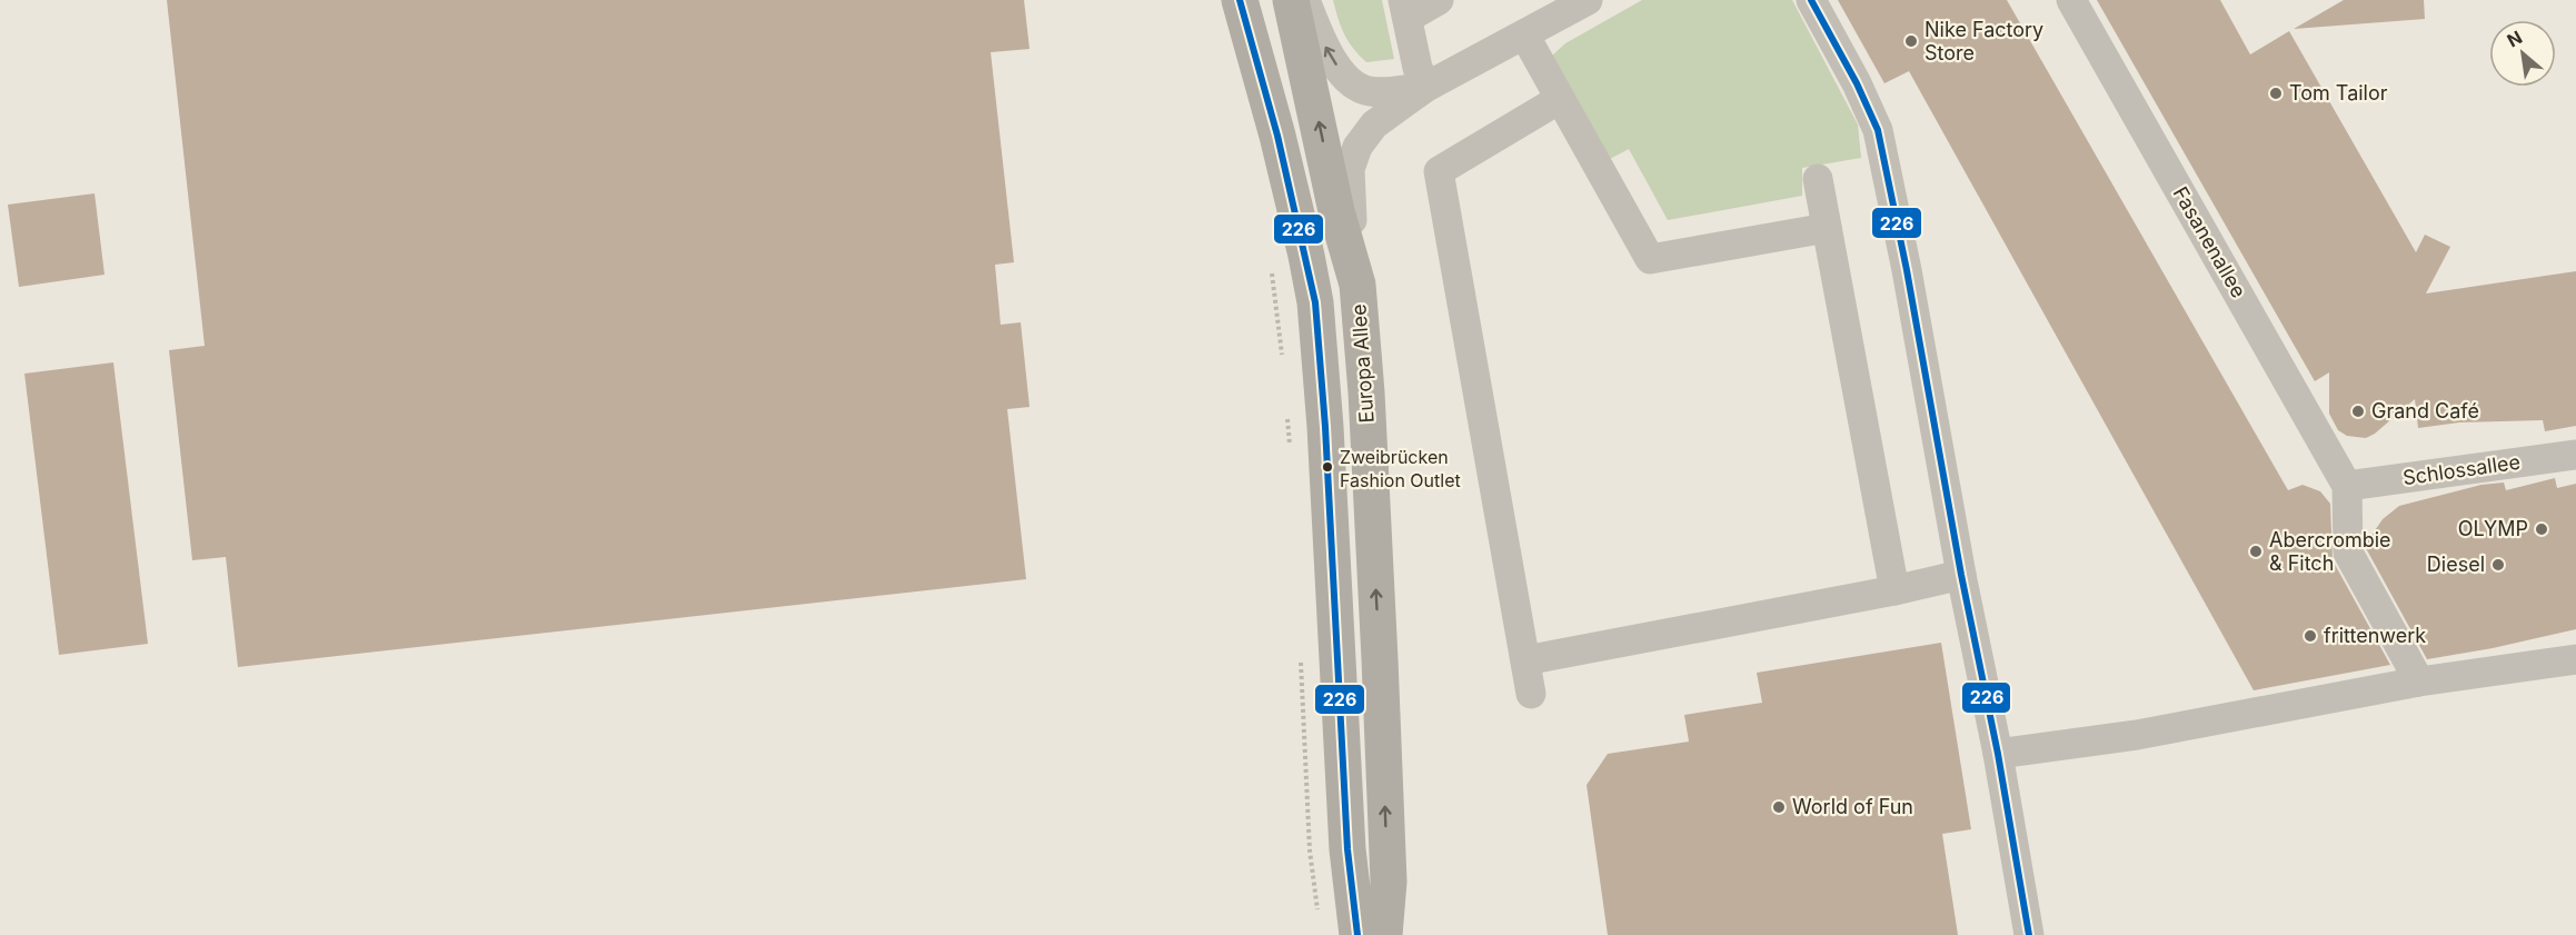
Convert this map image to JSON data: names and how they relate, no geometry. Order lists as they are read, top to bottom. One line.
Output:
{"streets":{"main road":["Europa Allee"],"street":["Fasanenallee","Schlossallee"]},"crossings":[["Fasanenallee","Schlossallee"]],"places":["Nike Factory Store","Tom Tailor","Grand Café","Zweibrücken Fashion Outlet","OLYMP","Abercrombie & Fitch","Diesel","frittenwerk","World of Fun"],"lines":["transit line 226"],"north":"top left"}
